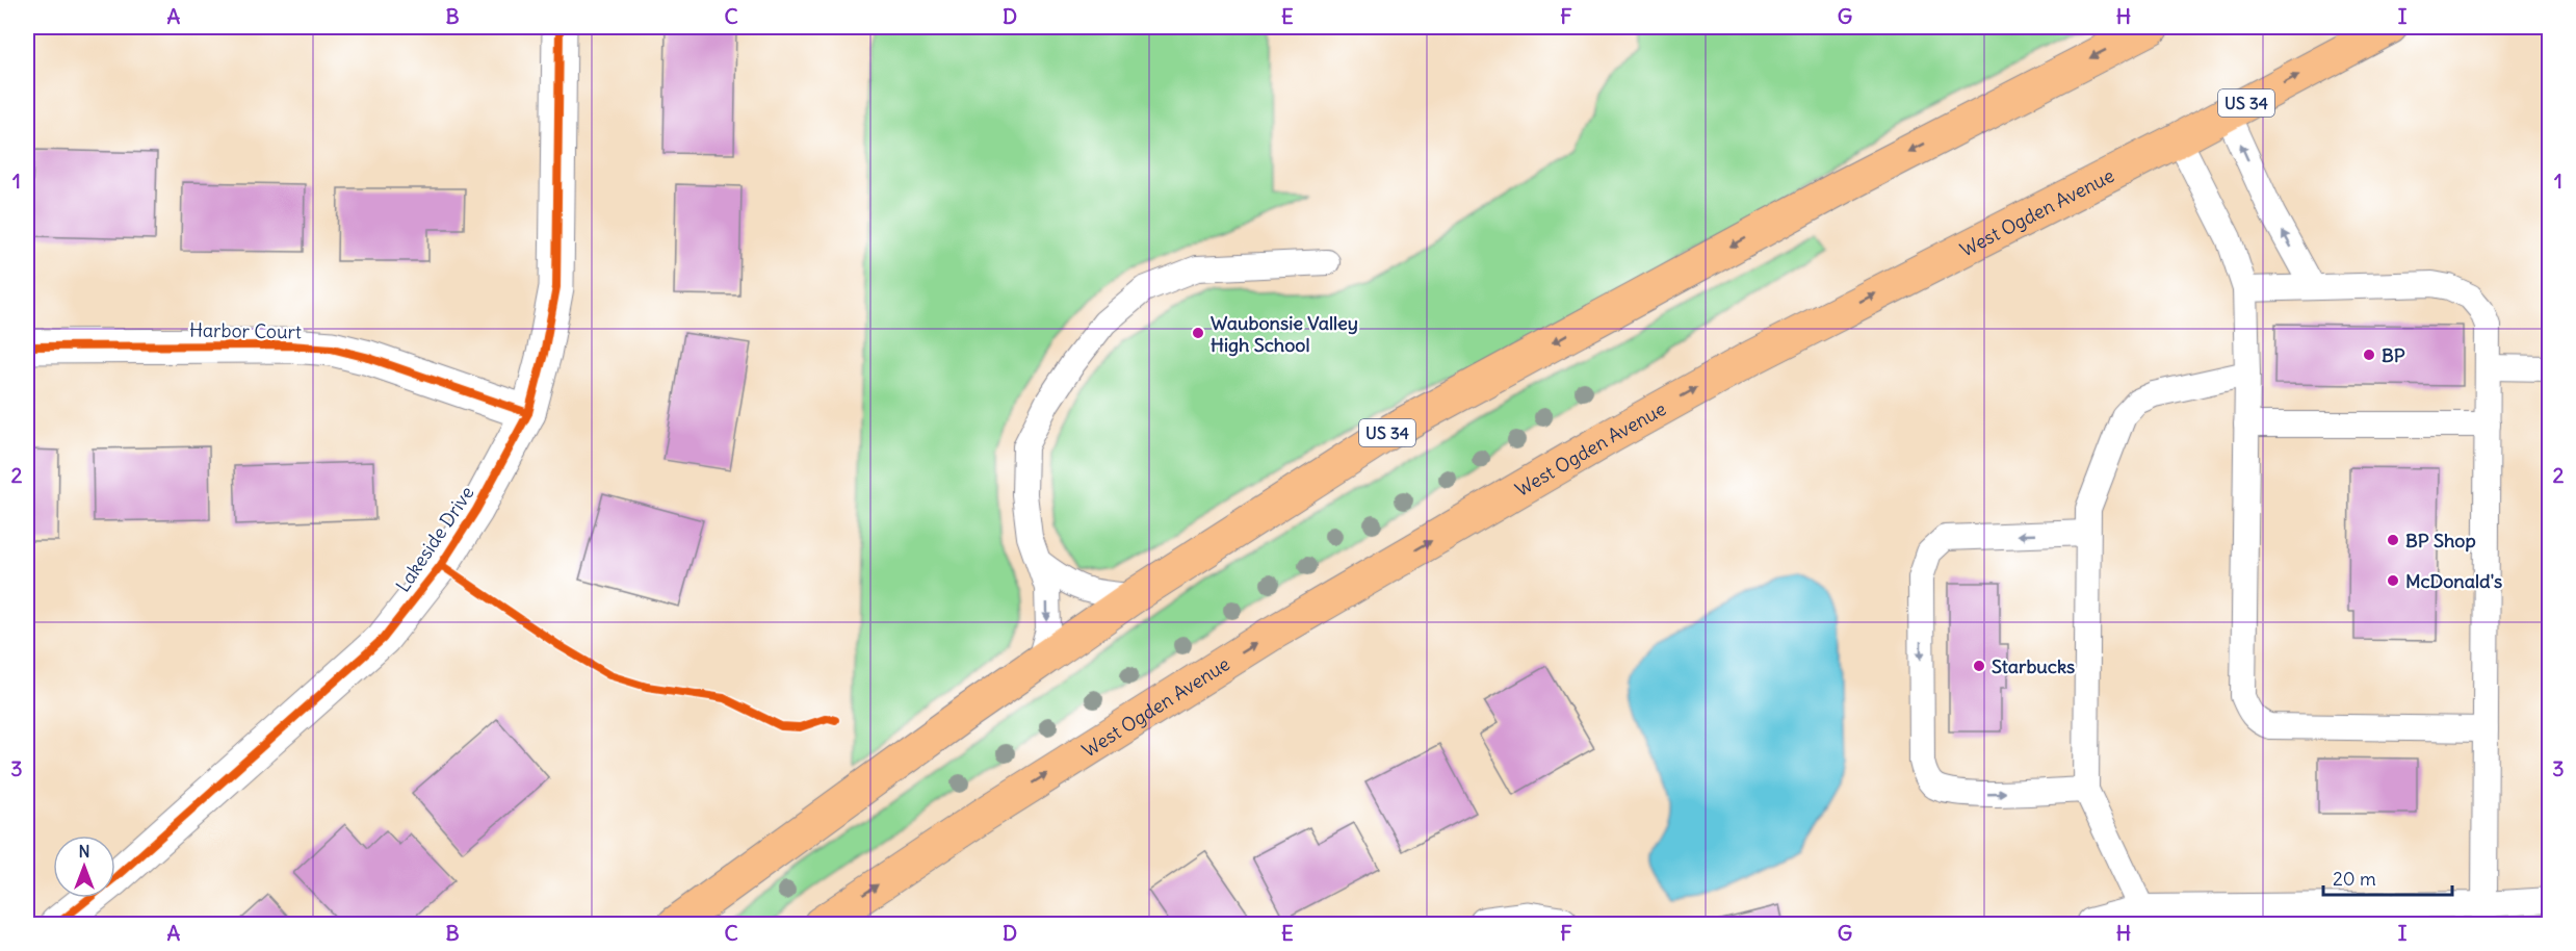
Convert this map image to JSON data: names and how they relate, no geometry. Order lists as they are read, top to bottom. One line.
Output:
{"streets":{"main road":["US 34","West Ogden Avenue"],"street":["Harbor Court","Lakeside Drive"]},"crossings":[["Harbor Court","Lakeside Drive"]],"places":["Waubonsie Valley High School","BP","BP Shop","McDonald's","Starbucks"],"scale_bar":"20 m","north":"top","grid":{"columns":["A","B","C","D","E","F","G","H","I"],"rows":["1","2","3"]}}
